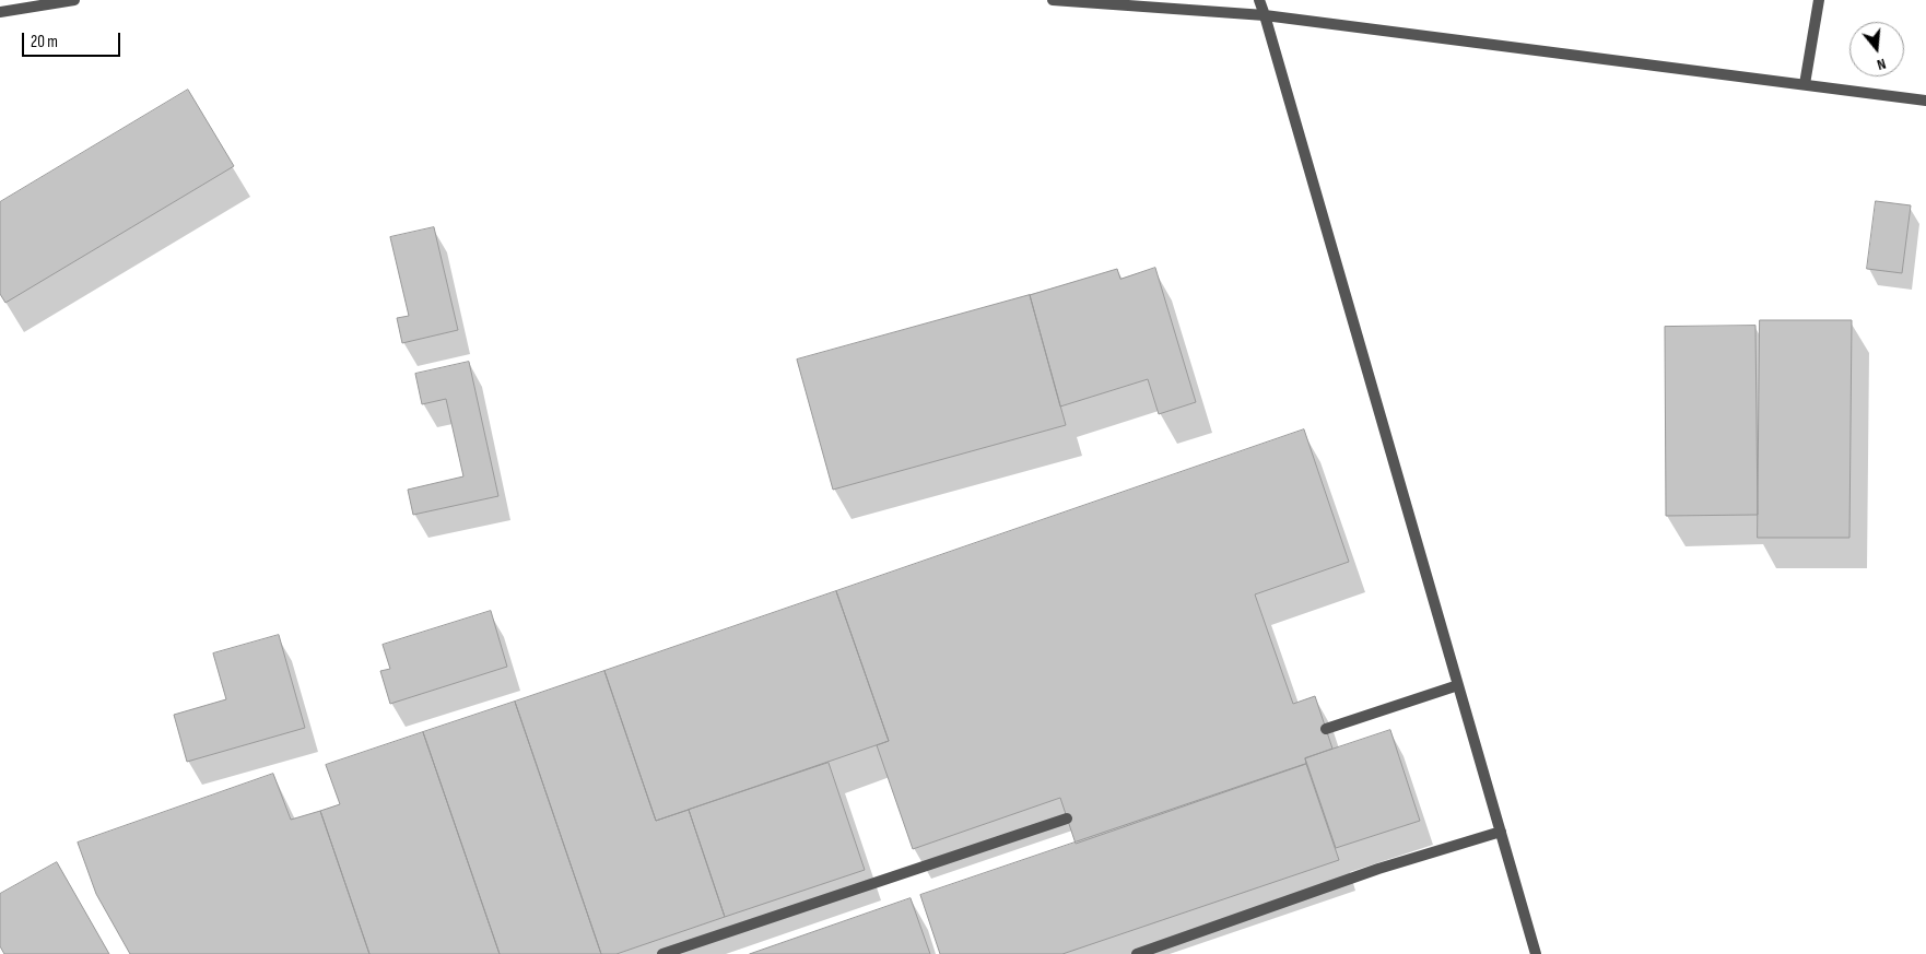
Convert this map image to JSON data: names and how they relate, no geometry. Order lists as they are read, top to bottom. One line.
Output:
{"scale_bar":"20 m","north":"bottom"}
